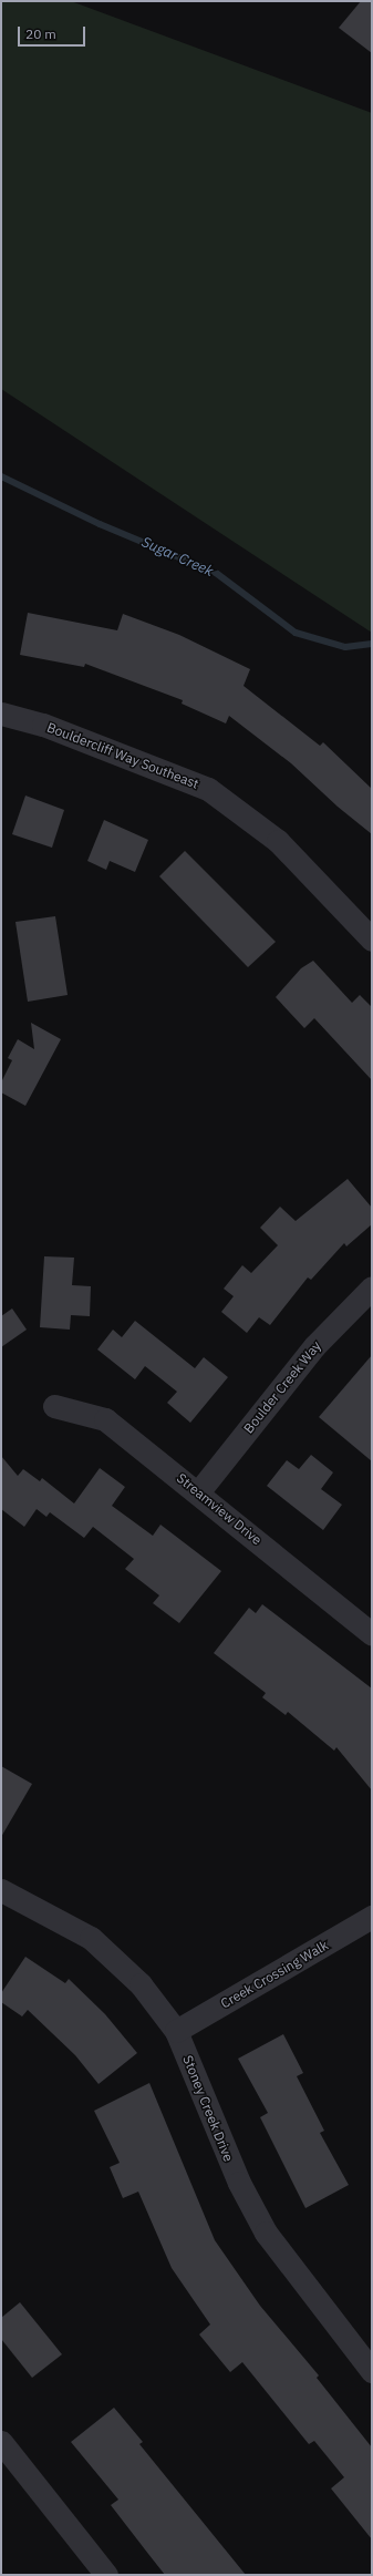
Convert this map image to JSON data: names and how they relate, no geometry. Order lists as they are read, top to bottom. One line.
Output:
{"streets":{"street":["Bouldercliff Way Southeast","Boulder Creek Way","Streamview Drive","Creek Crossing Walk","Stoney Creek Drive"]},"crossings":[["Boulder Creek Way","Streamview Drive"],["Creek Crossing Walk","Stoney Creek Drive"]],"water":["Sugar Creek"],"scale_bar":"20 m"}
